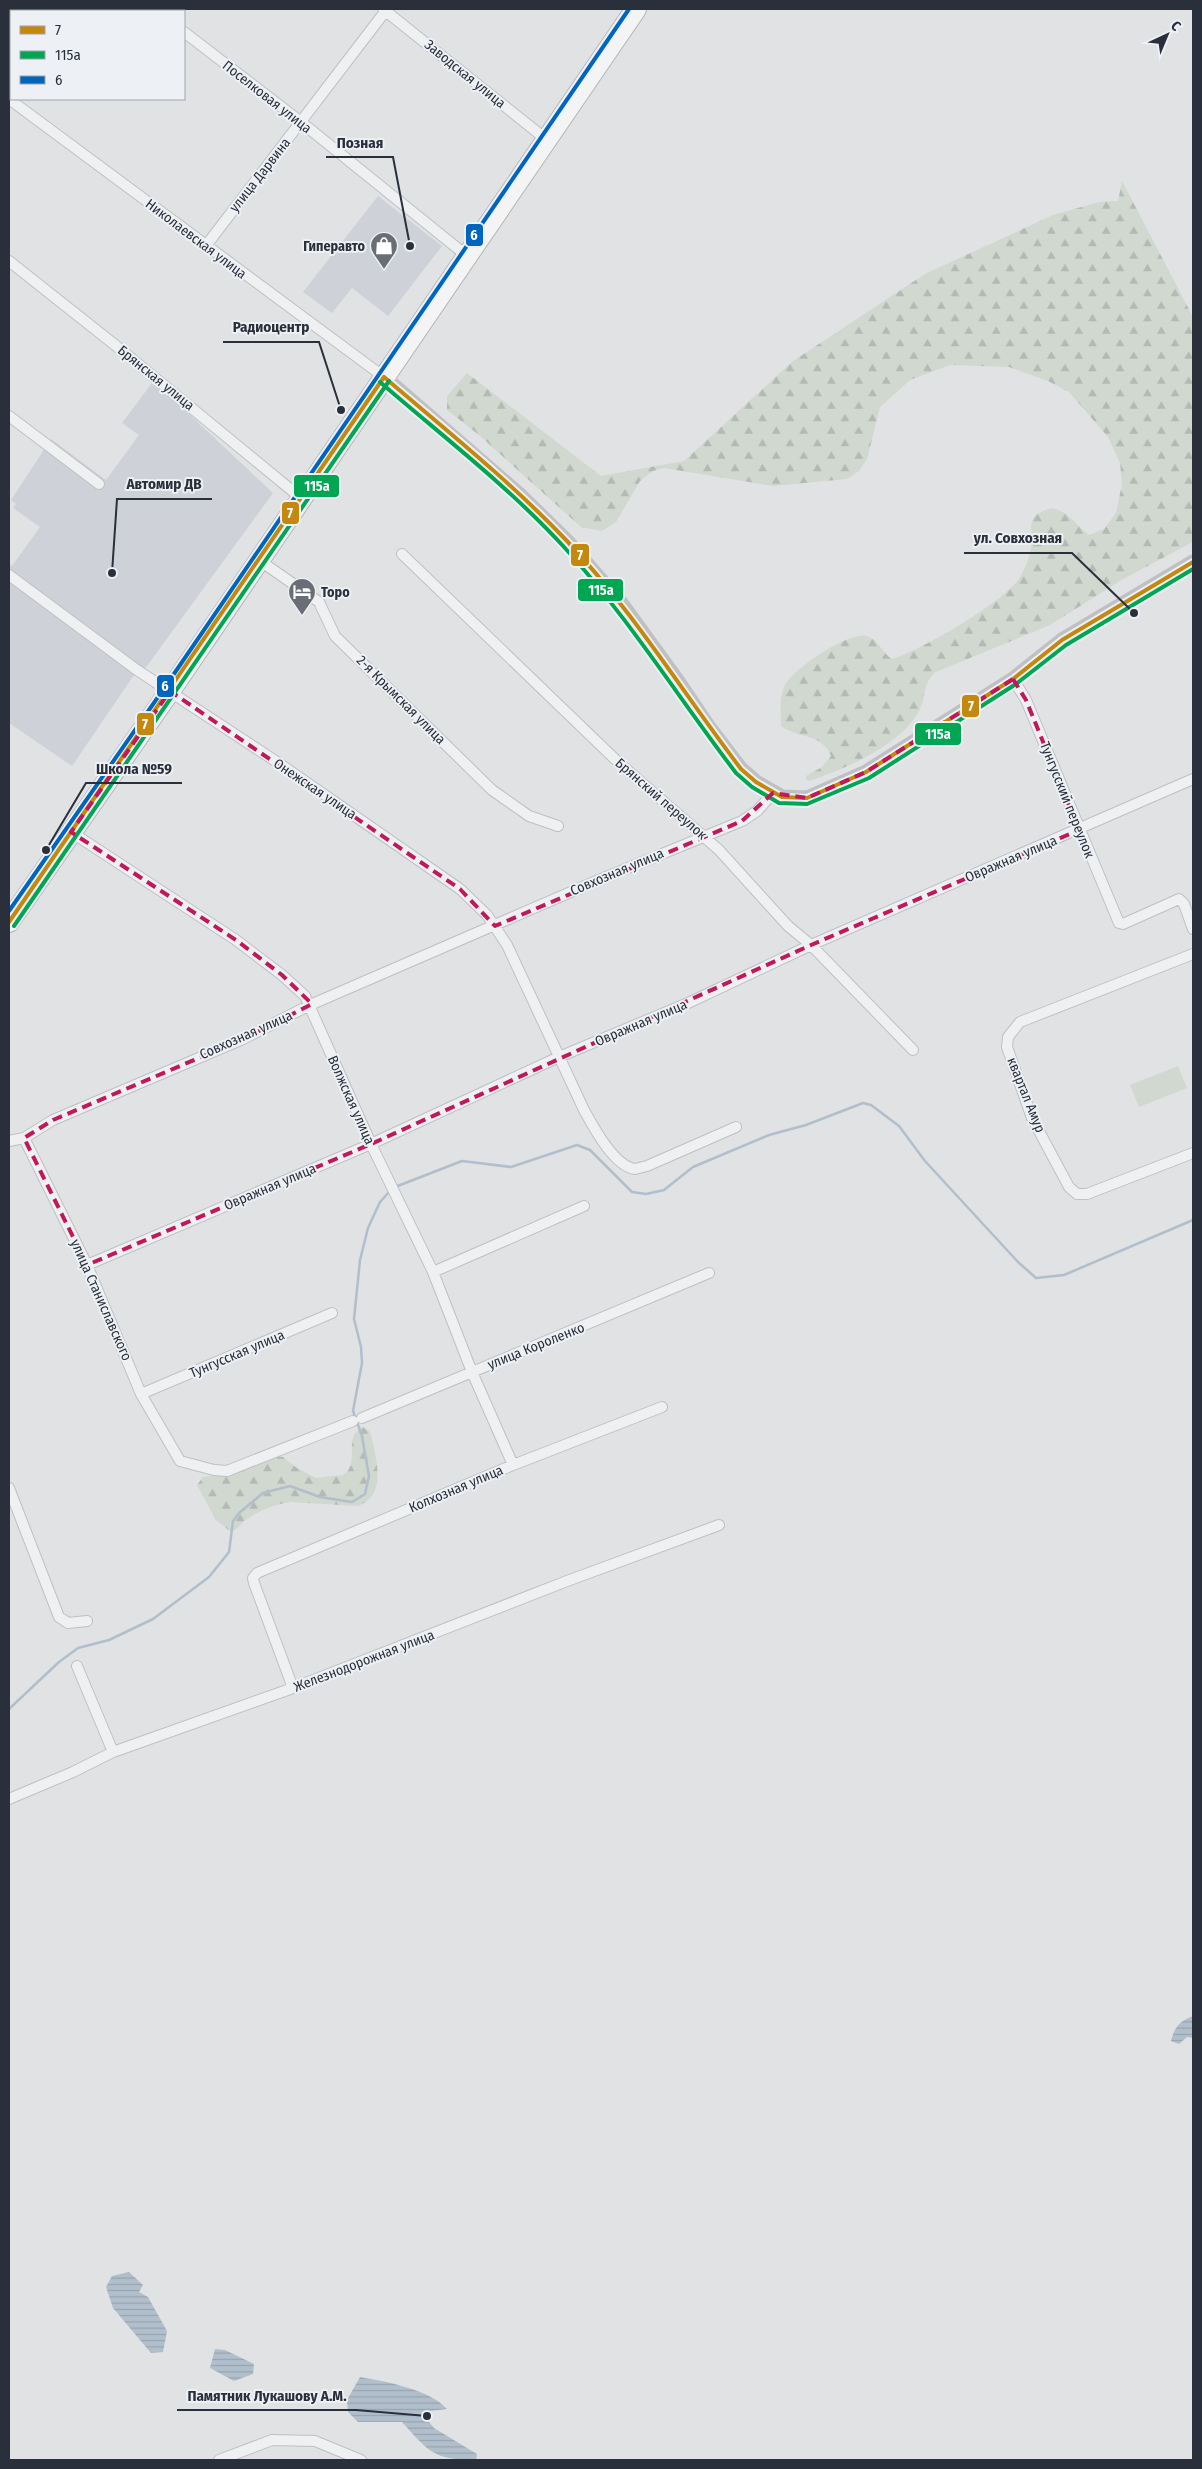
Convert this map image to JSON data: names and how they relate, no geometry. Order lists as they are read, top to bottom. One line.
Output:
{"streets":{"street":["Заводская улица","Поселковая улица","улица Дарвина","Николаевская улица","Брянская улица","2-я Крымская улица","Онежская улица","Брянский переулок","Тунгусский переулок","Овражная улица","Совхозная улица","квартал Амур","Волжская улица","улица Станиславского","улица Короленко","Тунгусская улица","Колхозная улица","Железнодорожная улица"]},"crossings":[["Заводская улица","улица Дарвина"],["Поселковая улица","улица Дарвина"],["улица Дарвина","Николаевская улица"],["Онежская улица","Овражная улица"],["Онежская улица","Совхозная улица"],["Брянский переулок","Овражная улица"],["Брянский переулок","Совхозная улица"],["Тунгусский переулок","Овражная улица"],["Овражная улица","Волжская улица"],["Овражная улица","улица Станиславского"],["Совхозная улица","Волжская улица"],["Совхозная улица","улица Станиславского"],["Волжская улица","улица Короленко"],["Волжская улица","Колхозная улица"],["улица Станиславского","улица Короленко"],["улица Станиславского","Тунгусская улица"],["Колхозная улица","Железнодорожная улица"]],"places":{"other":["Позная","Радиоцентр","Автомир ДВ","ул. Совхозная","Школа №59","Памятник Лукашову А.М."],"shop":["Гиперавто"],"hotel":["Торо"]},"lines":["transit line 6","transit line 7","transit line 115а"],"legend":["7","115а","6"],"north":"top right"}
